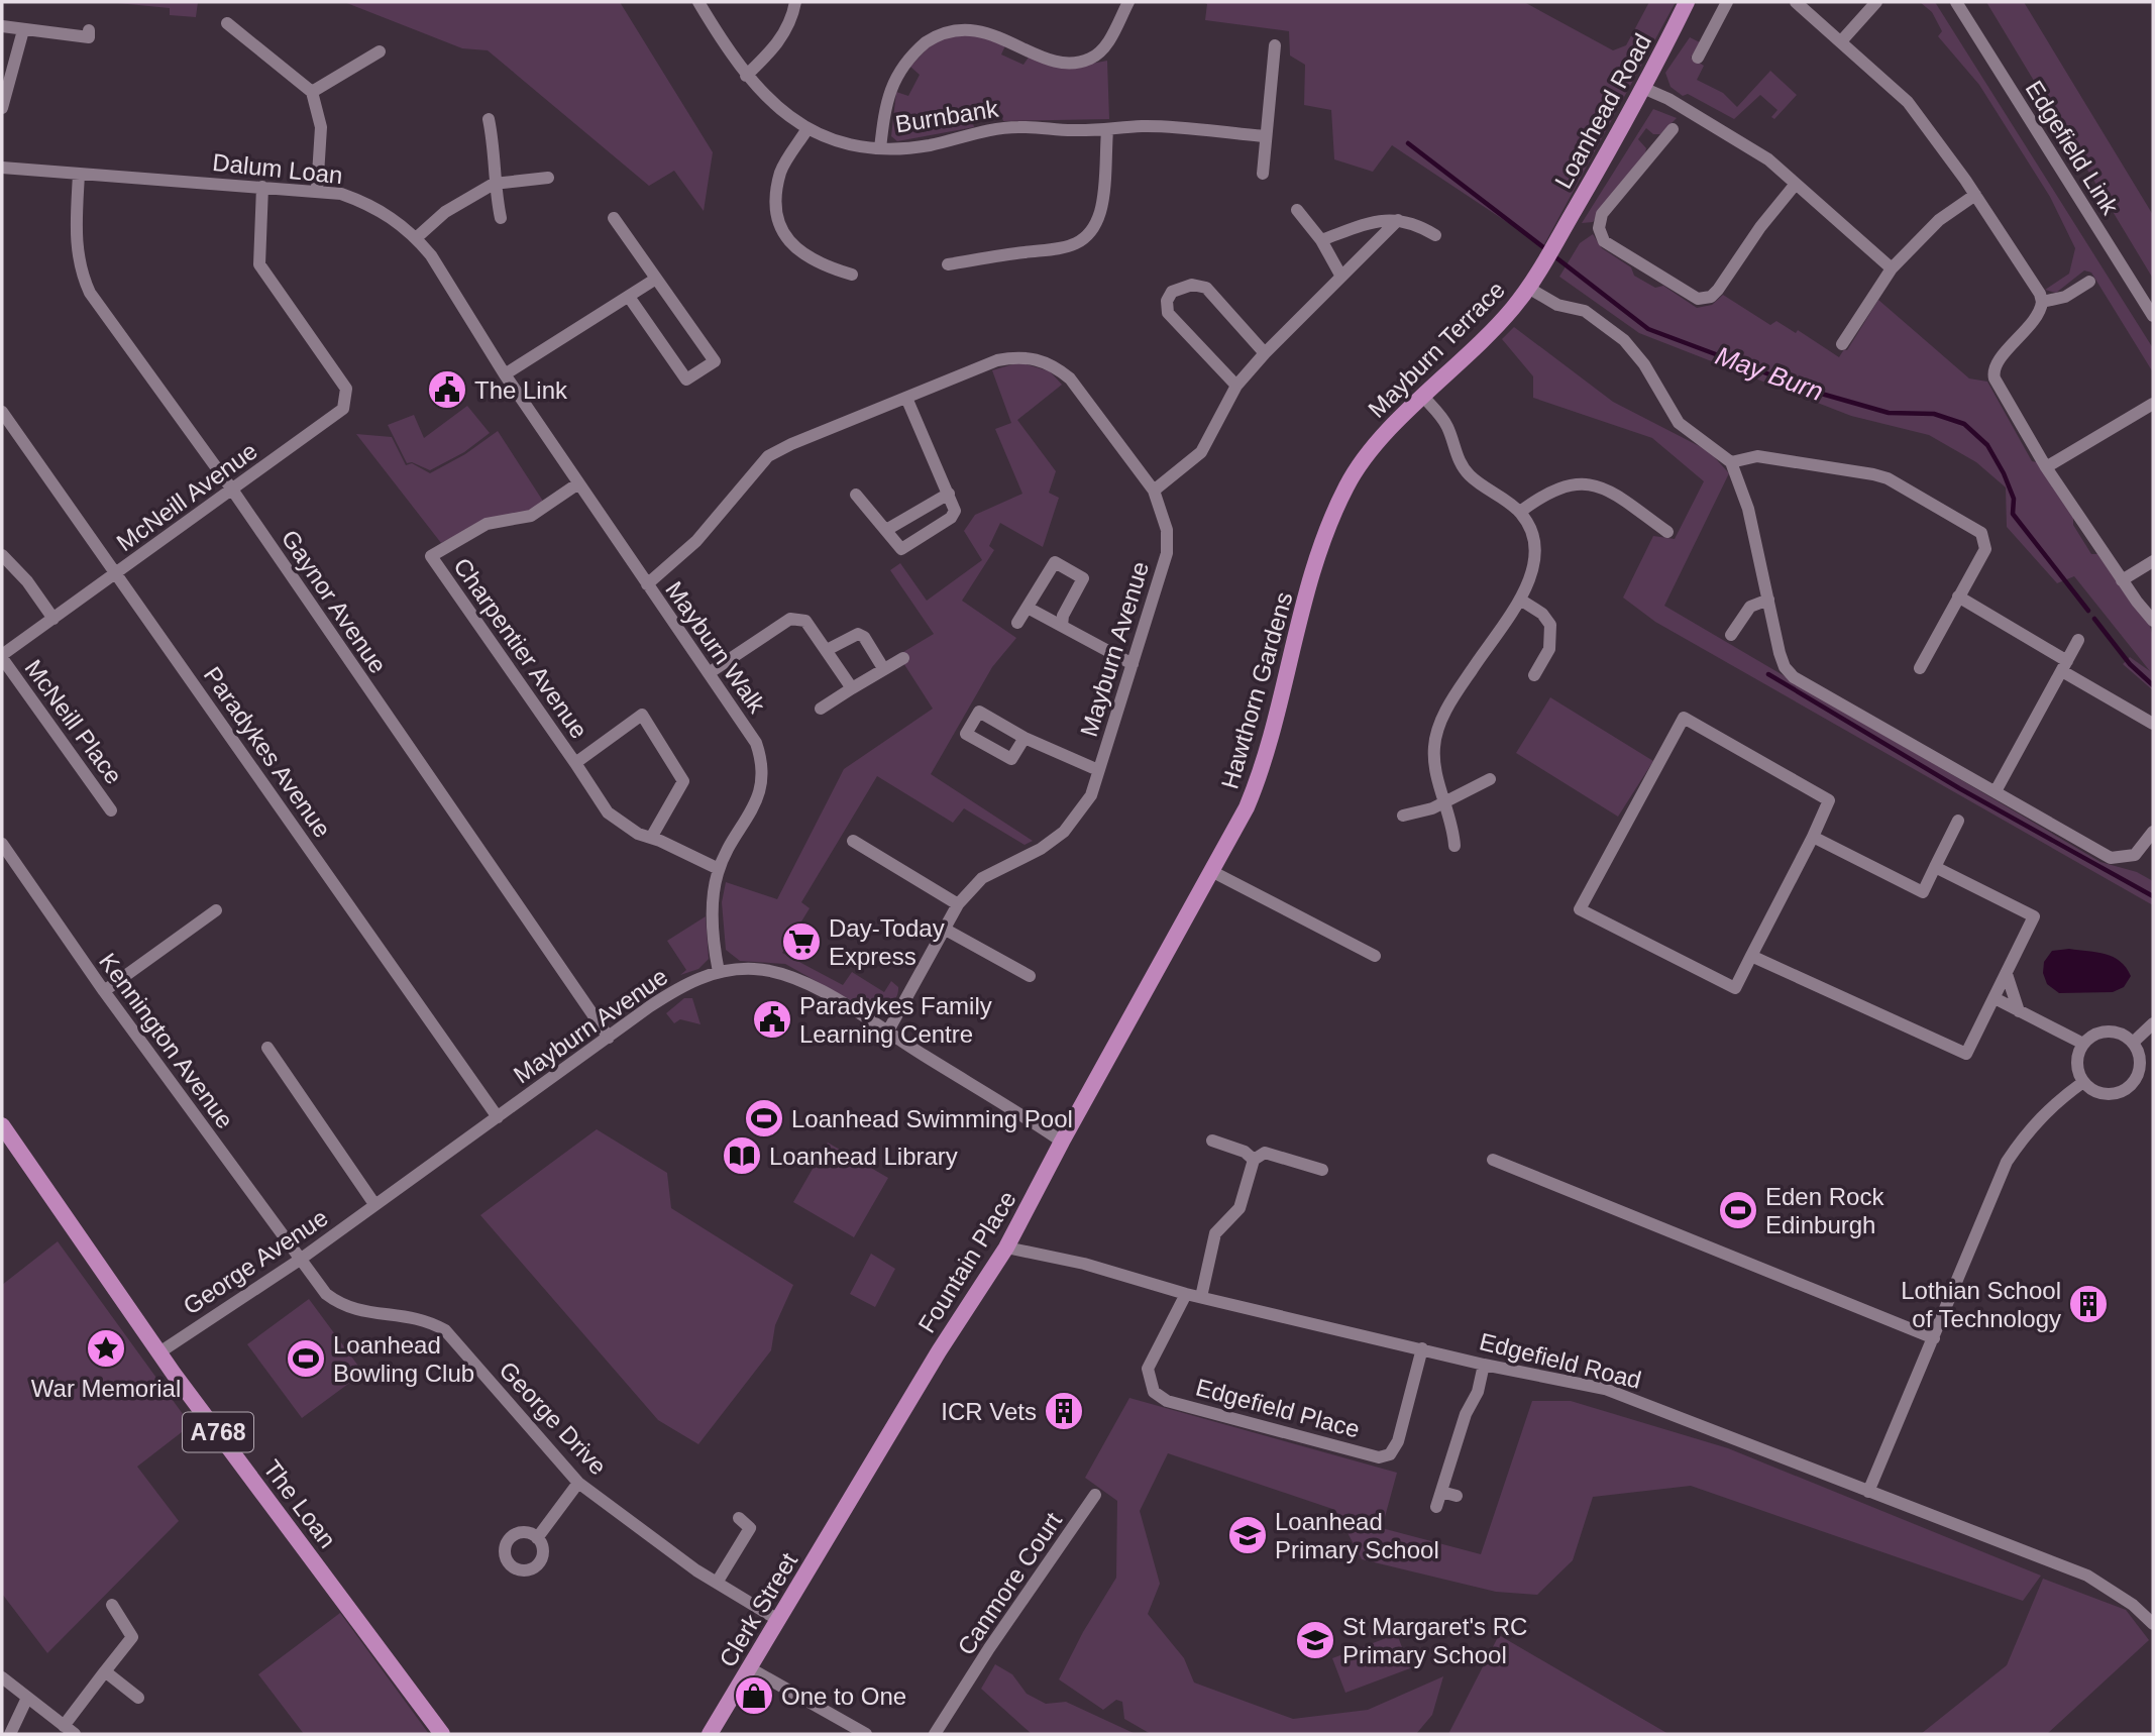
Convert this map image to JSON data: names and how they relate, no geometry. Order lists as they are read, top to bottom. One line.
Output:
{"streets":{"main road":["Loanhead Road","Mayburn Terrace","Hawthorn Gardens","Fountain Place","A768","The Loan","Clerk Street"],"street":["Burnbank","Edgefield Link","Dalum Loan","McNeill Avenue","Gaynor Avenue","Mayburn Walk","Charpentier Avenue","Mayburn Avenue","McNeill Place","Paradykes Avenue","Kennington Avenue","George Avenue","Edgefield Road","Edgefield Place","George Drive","Canmore Court"]},"crossings":[["Loanhead Road","Mayburn Terrace"],["Dalum Loan","McNeill Avenue"],["Dalum Loan","Gaynor Avenue"],["Dalum Loan","Mayburn Walk"],["Mayburn Terrace","Hawthorn Gardens"],["McNeill Avenue","Gaynor Avenue"],["McNeill Avenue","Paradykes Avenue"],["Gaynor Avenue","Mayburn Avenue"],["Mayburn Walk","Charpentier Avenue"],["Mayburn Walk","Mayburn Avenue"],["Mayburn Avenue","Paradykes Avenue"],["Mayburn Avenue","George Avenue"],["Mayburn Avenue","Fountain Place"],["Hawthorn Gardens","Fountain Place"],["Kennington Avenue","George Avenue"],["Kennington Avenue","George Drive"],["George Avenue","George Drive"],["George Avenue","The Loan"],["Fountain Place","Edgefield Road"],["Fountain Place","Clerk Street"],["Edgefield Road","Edgefield Place"],["George Drive","Clerk Street"]],"water":["May Burn"],"places":{"public building":["The Link","Paradykes Family Learning Centre"],"supermarket":["Day-Today Express"],"sports":["Loanhead Swimming Pool","Eden Rock Edinburgh","Loanhead Bowling Club"],"library":["Loanhead Library"],"building":["Lothian School of Technology","ICR Vets"],"place":["War Memorial"],"school or university":["Loanhead Primary School","St Margaret's RC Primary School"],"shop":["One to One"]}}
